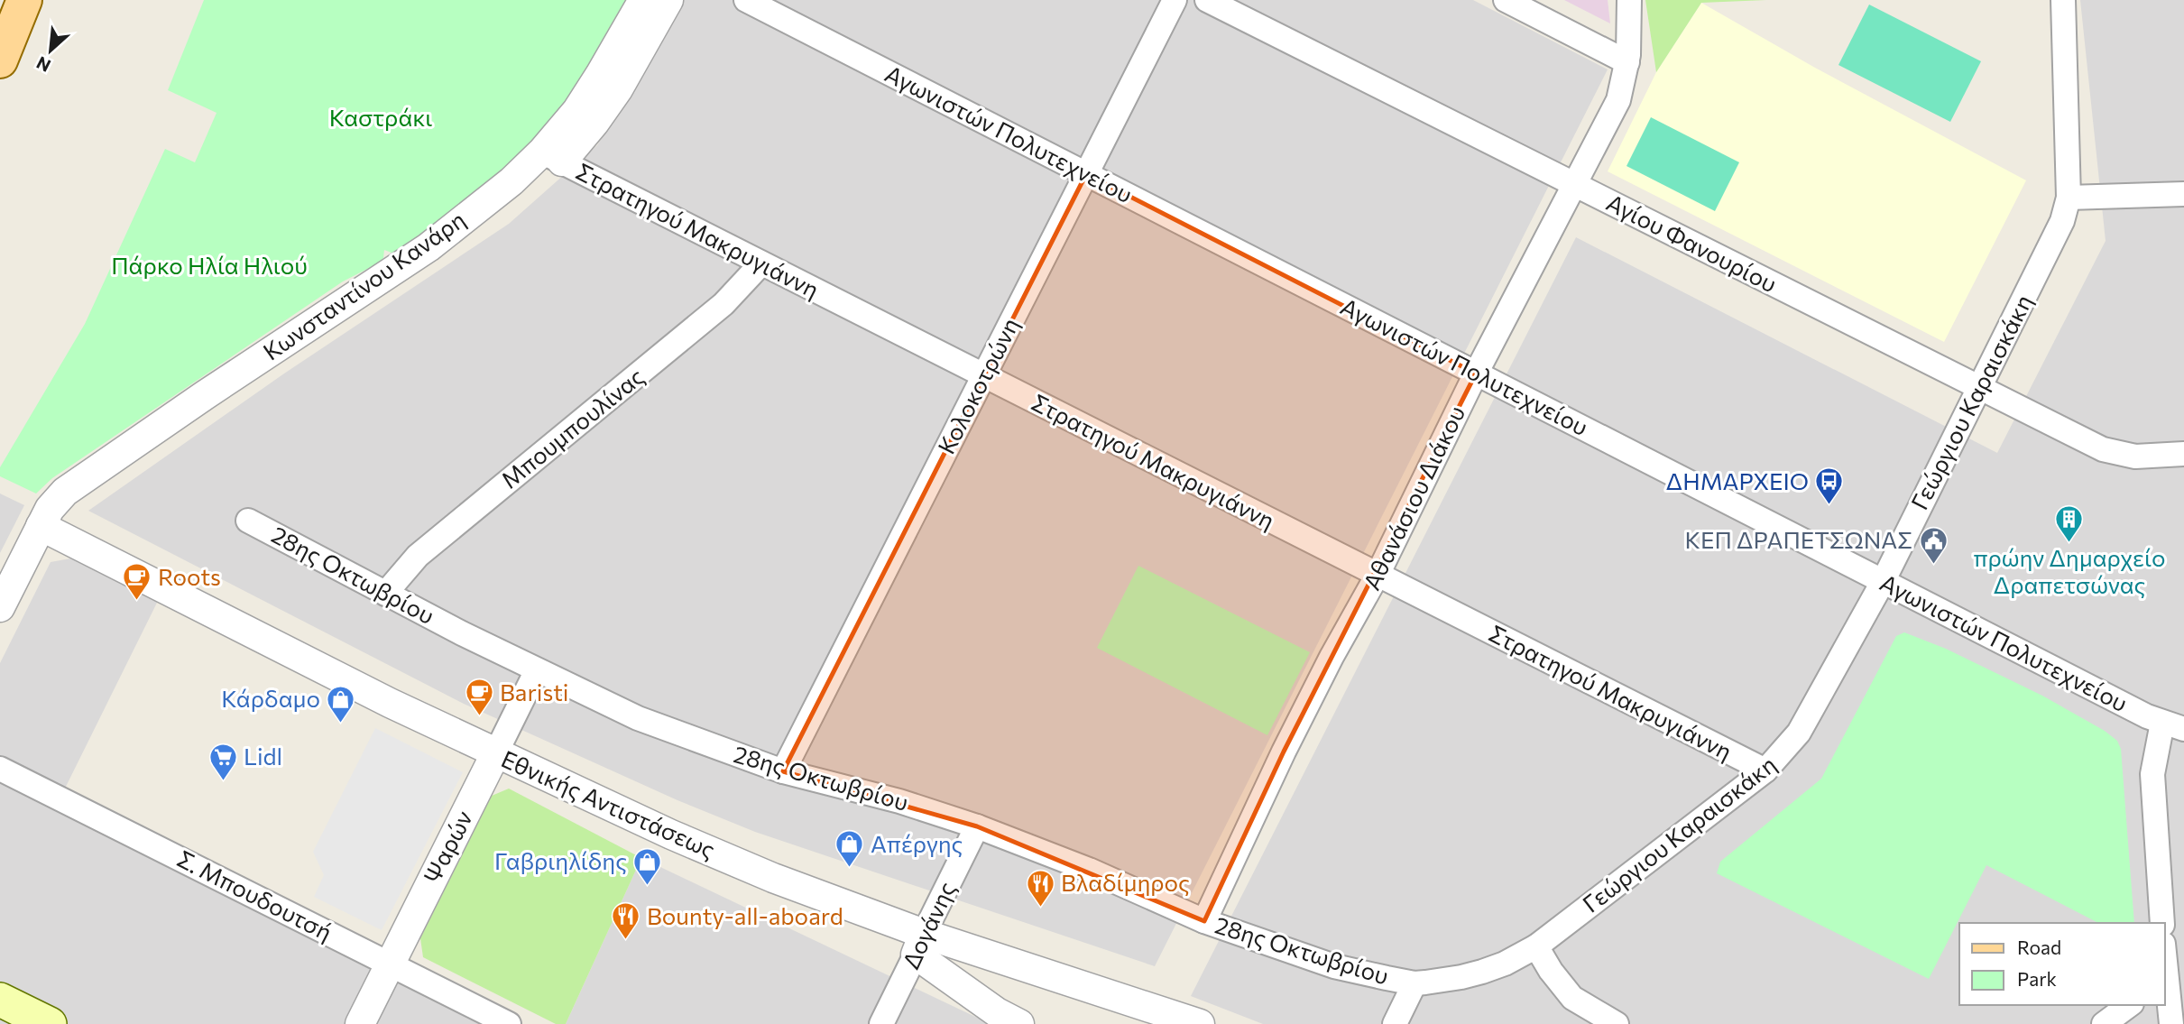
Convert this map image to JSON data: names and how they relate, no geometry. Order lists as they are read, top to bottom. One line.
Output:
{"streets":{"street":["Αγωνιστών Πολυτεχνείου","Στρατηγού Μακρυγιάννη","Αγίου Φανουρίου","Κωνσταντίνου Κανάρη","Κολοκοτρώνη","Γεώργιου Καραισκάκη","Μπουμπουλίνας","Αθανάσιου Διάκου","28ης Οκτωβρίου","Εθνικής Αντιστάσεως","Ψαρών","Σ. Μπουδουτσή","Δογάνης"]},"crossings":[["Αγωνιστών Πολυτεχνείου","Κολοκοτρώνη"],["Αγωνιστών Πολυτεχνείου","Γεώργιου Καραισκάκη"],["Αγωνιστών Πολυτεχνείου","Αθανάσιου Διάκου"],["Στρατηγού Μακρυγιάννη","Κωνσταντίνου Κανάρη"],["Στρατηγού Μακρυγιάννη","Κολοκοτρώνη"],["Στρατηγού Μακρυγιάννη","Γεώργιου Καραισκάκη"],["Στρατηγού Μακρυγιάννη","Μπουμπουλίνας"],["Στρατηγού Μακρυγιάννη","Αθανάσιου Διάκου"],["Αγίου Φανουρίου","Γεώργιου Καραισκάκη"],["Αγίου Φανουρίου","Αθανάσιου Διάκου"],["Κωνσταντίνου Κανάρη","Εθνικής Αντιστάσεως"],["Κολοκοτρώνη","28ης Οκτωβρίου"],["Γεώργιου Καραισκάκη","28ης Οκτωβρίου"],["Μπουμπουλίνας","28ης Οκτωβρίου"],["Αθανάσιου Διάκου","28ης Οκτωβρίου"],["28ης Οκτωβρίου","Ψαρών"],["28ης Οκτωβρίου","Δογάνης"],["Εθνικής Αντιστάσεως","Ψαρών"],["Εθνικής Αντιστάσεως","Δογάνης"],["Ψαρών","Σ. Μπουδουτσή"]],"parks":["Καστράκι","Πάρκο Ηλία Ηλιού"],"places":{"bus stop":["ΔΗΜΑΡΧΕΙΟ"],"building":["πρώην Δημαρχείο Δραπετσώνας"],"public building":["ΚΕΠ ΔΡΑΠΕΤΣΩΝΑΣ"],"cafe":["Roots","Baristi"],"shop":["Κάρδαμο","Απέργης","Γαβριηλίδης"],"supermarket":["Lidl"],"restaurant":["Βλαδίμηρος","Bounty-all-aboard"]},"legend":["Road","Park"],"north":"bottom left"}
